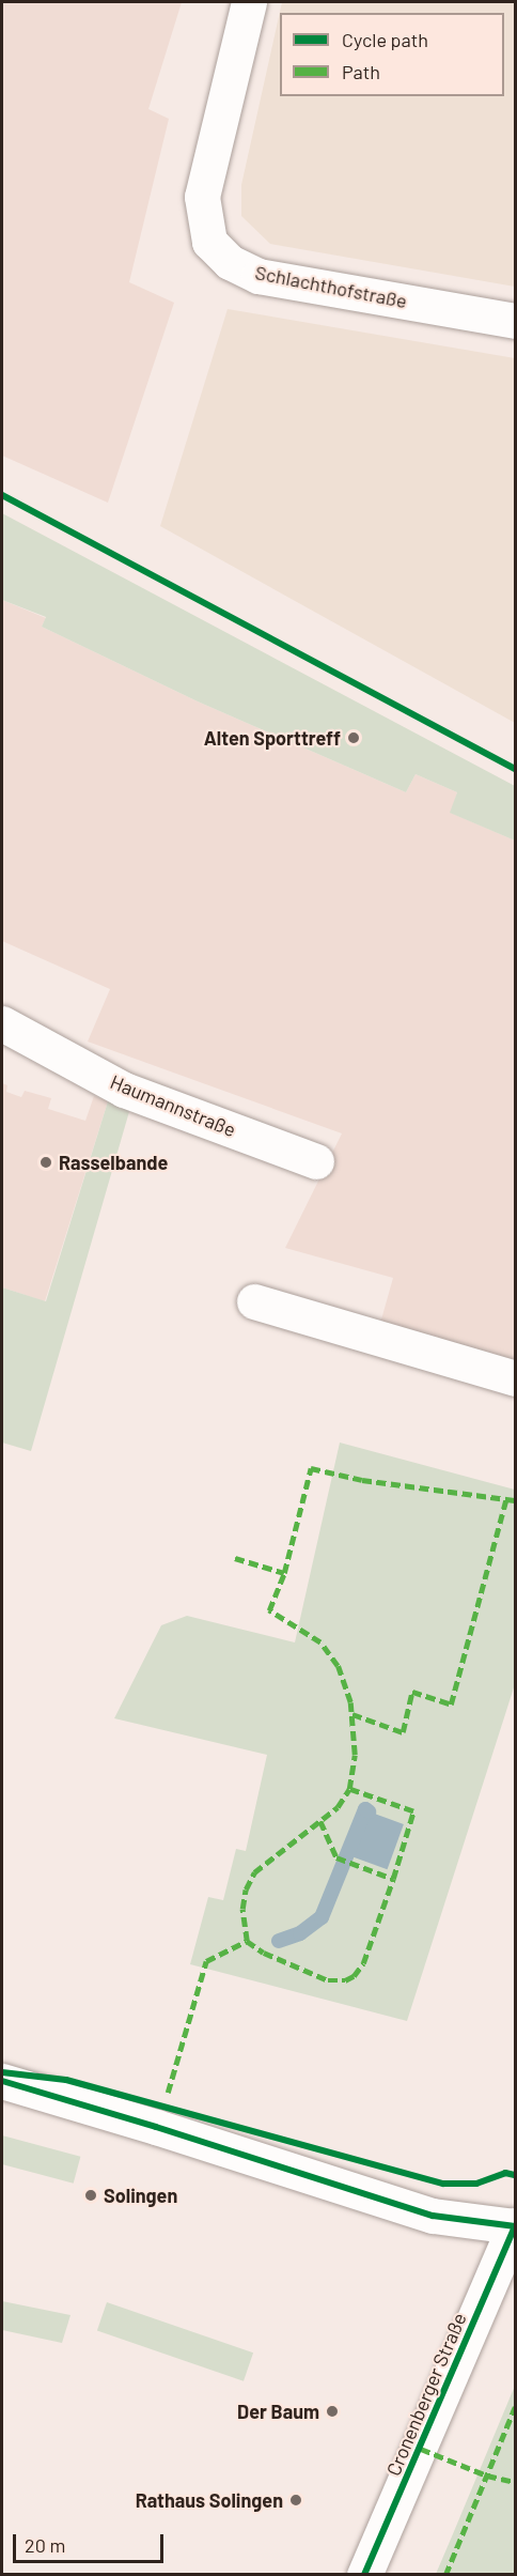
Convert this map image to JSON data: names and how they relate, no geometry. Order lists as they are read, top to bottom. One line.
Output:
{"streets":{"street":["Schlachthofstraße","Haumannstraße","Cronenberger Straße"]},"places":["Alten Sporttreff","Rasselbande","Solingen","Der Baum","Rathaus Solingen"],"legend":["Cycle path","Path"],"scale_bar":"20 m"}
